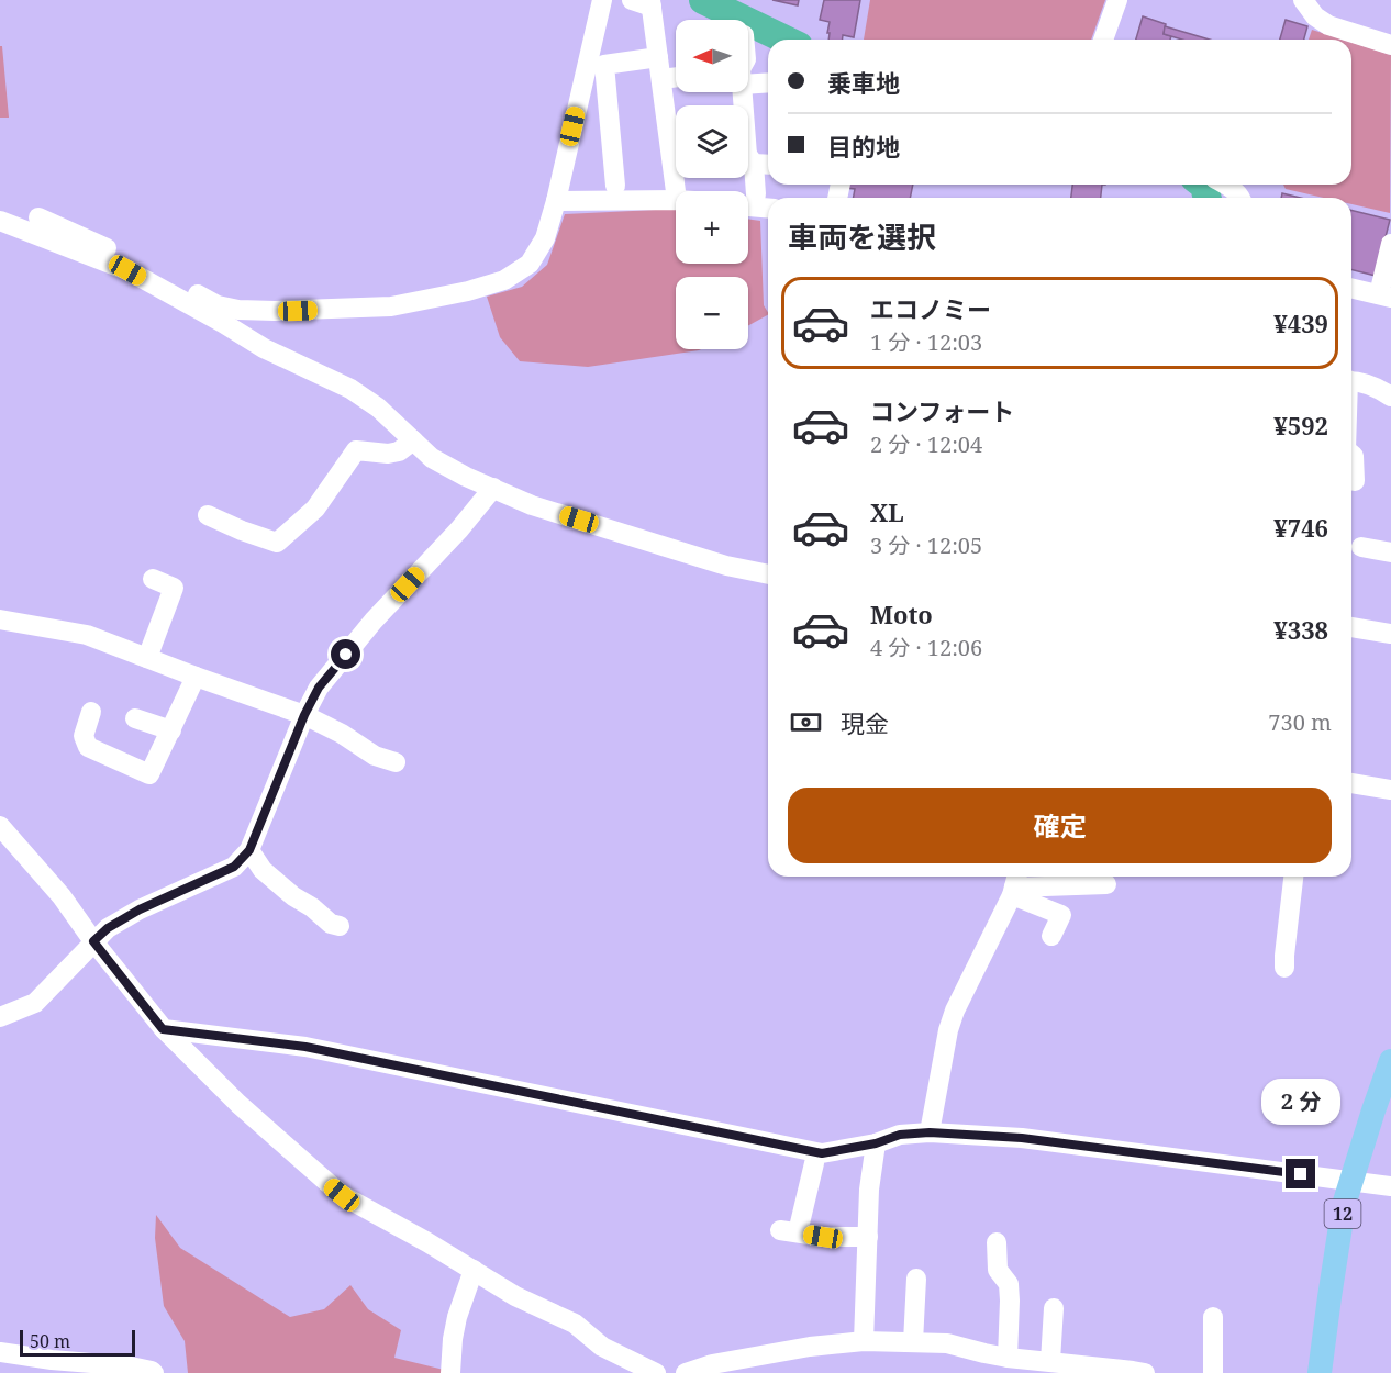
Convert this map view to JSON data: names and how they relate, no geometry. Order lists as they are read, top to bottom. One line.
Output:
{"streets":{"main road":["12"]},"scale_bar":"50 m","north":"left","page":{"map_buttons":["+","−"],"banner":["乗車地","目的地"],"heading":"車両を選択","list":[{"name":"エコノミー","note":"1 分 · 12:03","value":"¥439"},{"name":"コンフォート","note":"2 分 · 12:04","value":"¥592"},{"name":"XL","note":"3 分 · 12:05","value":"¥746"},{"name":"Moto","note":"4 分 · 12:06","value":"¥338"}],"pay":["現金","730 m"],"buttons":"確定","bubble":"2 分","scale":"50 m"}}
